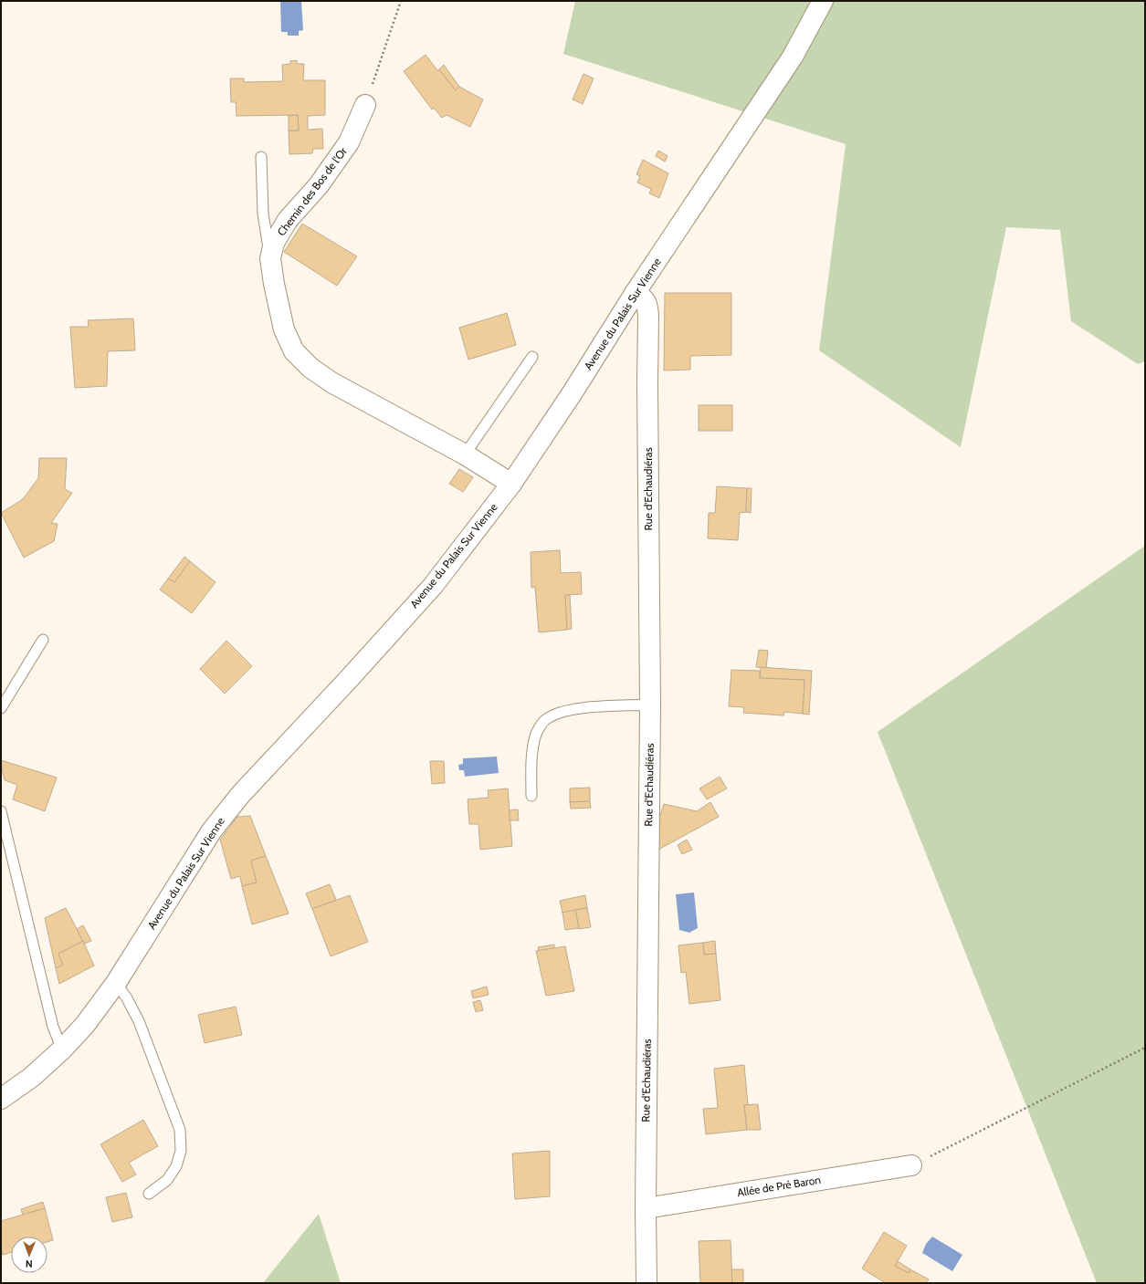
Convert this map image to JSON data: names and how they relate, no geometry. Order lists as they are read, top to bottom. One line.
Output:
{"streets":{"street":["Chemin des Bos de l'Or","Avenue du Palais Sur Vienne","Rue d'Echaudiéras","Allée de Pré Baron"]},"crossings":[["Chemin des Bos de l'Or","Avenue du Palais Sur Vienne"],["Avenue du Palais Sur Vienne","Rue d'Echaudiéras"],["Rue d'Echaudiéras","Allée de Pré Baron"]],"north":"bottom"}
